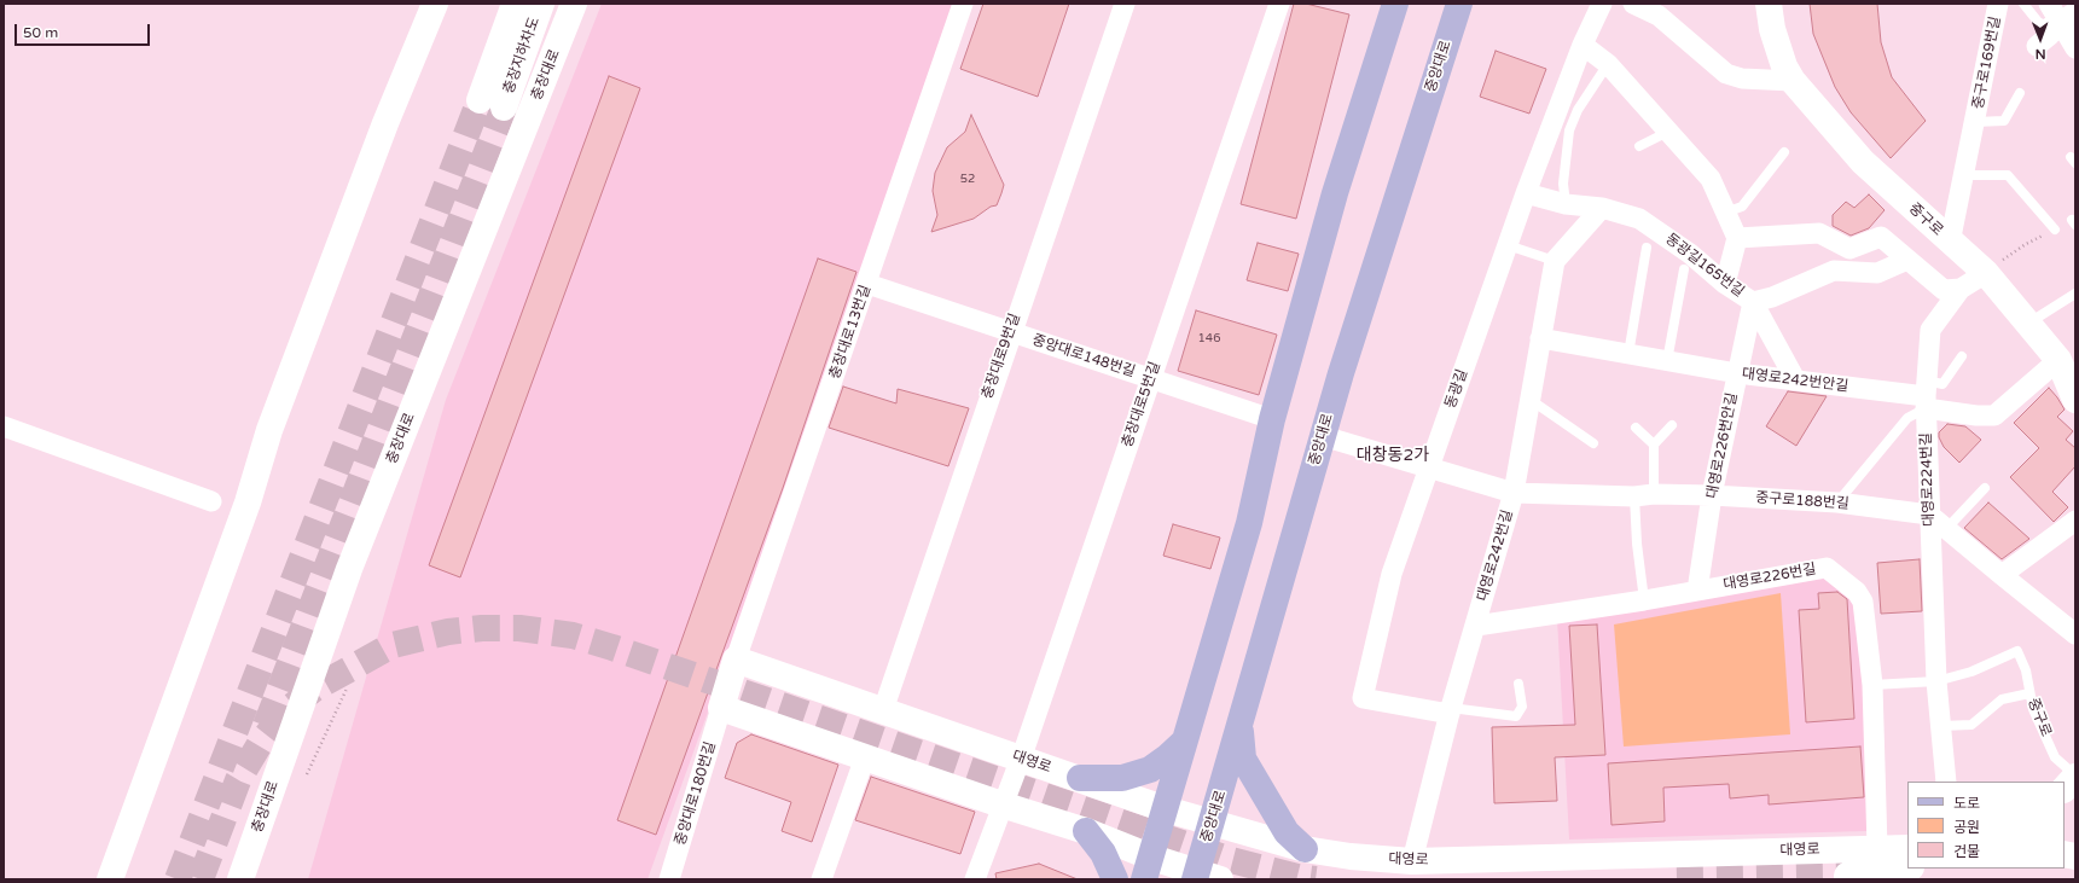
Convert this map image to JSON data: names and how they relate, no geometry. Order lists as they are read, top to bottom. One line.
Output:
{"streets":{"main road":["충장지하차도","중앙대로","충장대로","중구로","대영로"],"street":["중구로169번길","동광길165번길","충장대로13번길","충장대로9번길","중앙대로148번길","대영로242번안길","동광길","충장대로5번길","대영로226번안길","대영로224번길","중구로188번길","대영로242번길","대영로226번길","중앙대로180번길"]},"crossings":[["중구로169번길","중구로"],["중앙대로","중구로188번길"],["중앙대로","대영로"],["중구로","대영로224번길"],["동광길165번길","동광길"],["동광길165번길","대영로226번안길"],["충장대로13번길","중앙대로148번길"],["충장대로13번길","대영로"],["충장대로9번길","중앙대로148번길"],["충장대로9번길","대영로"],["중앙대로148번길","충장대로5번길"],["대영로242번안길","대영로226번안길"],["대영로242번안길","대영로224번길"],["대영로242번안길","대영로242번길"],["동광길","중구로188번길"],["동광길","대영로242번길"],["충장대로5번길","대영로"],["대영로226번안길","중구로188번길"],["대영로226번안길","대영로226번길"],["대영로224번길","중구로188번길"],["중구로188번길","대영로242번길"],["대영로242번길","대영로226번길"],["대영로242번길","대영로"],["대영로226번길","대영로"]],"districts":["대창동2가"],"house_numbers":["52","146"],"legend":["도로","공원","건물"],"scale_bar":"50 m","north":"bottom"}
